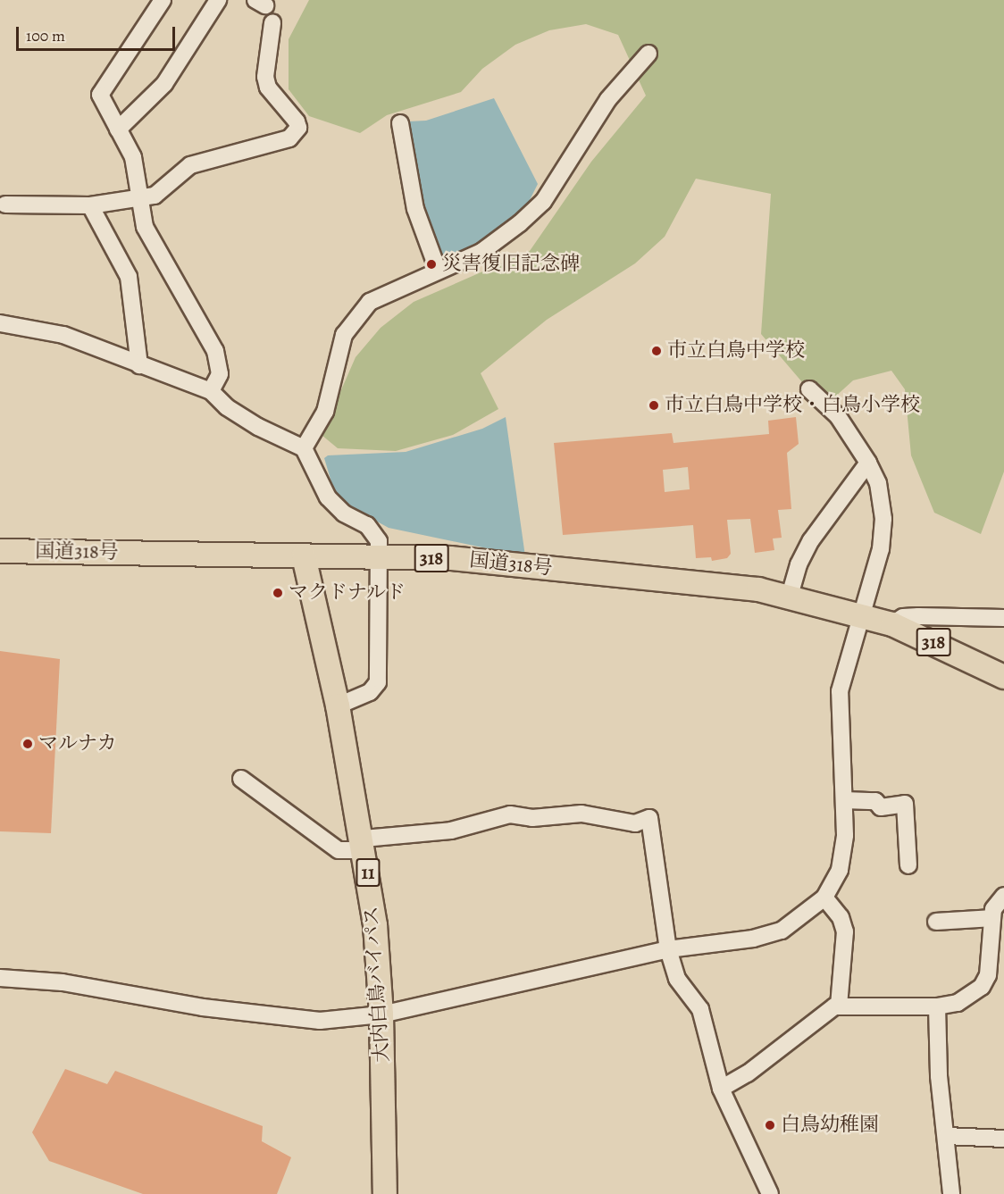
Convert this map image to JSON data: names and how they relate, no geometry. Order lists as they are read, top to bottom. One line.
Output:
{"streets":{"highway":["国道318号","318","11","大内白鳥バイパス"]},"crossings":[["国道318号","大内白鳥バイパス"]],"places":["災害復旧記念碑","市立白鳥中学校","市立白鳥中学校・白鳥小学校","マクドナルド","マルナカ","白鳥幼稚園"],"scale_bar":"100 m"}
